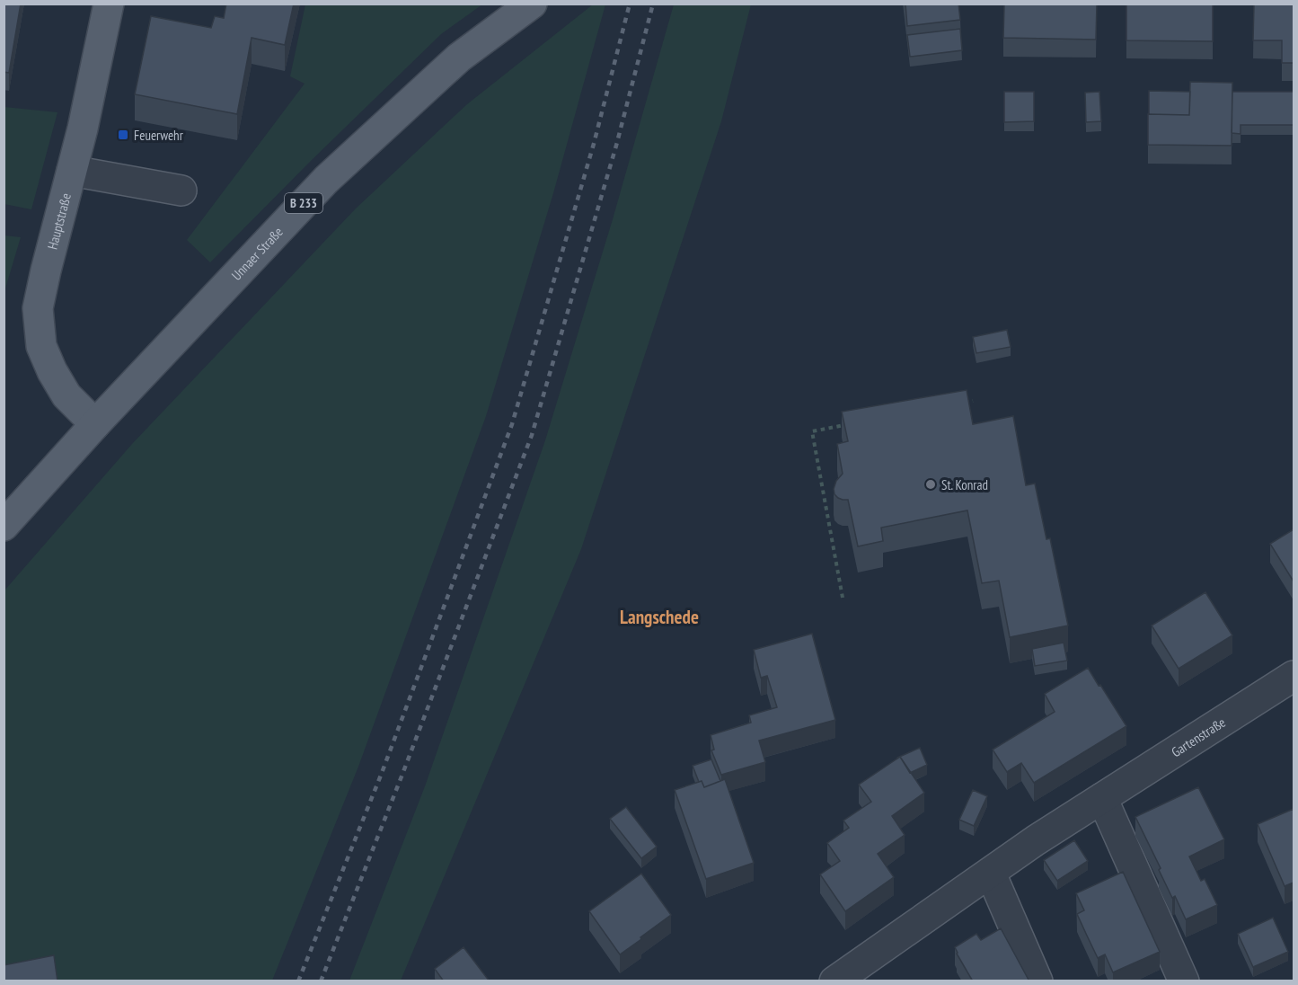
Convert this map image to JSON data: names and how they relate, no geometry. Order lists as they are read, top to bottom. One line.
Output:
{"streets":{"main road":["B 233","Hauptstraße","Unnaer Straße"],"street":["Gartenstraße"]},"crossings":[["Hauptstraße","Unnaer Straße"]],"districts":["Langschede"],"places":{"transit":["Feuerwehr"],"other":["St. Konrad"]}}
